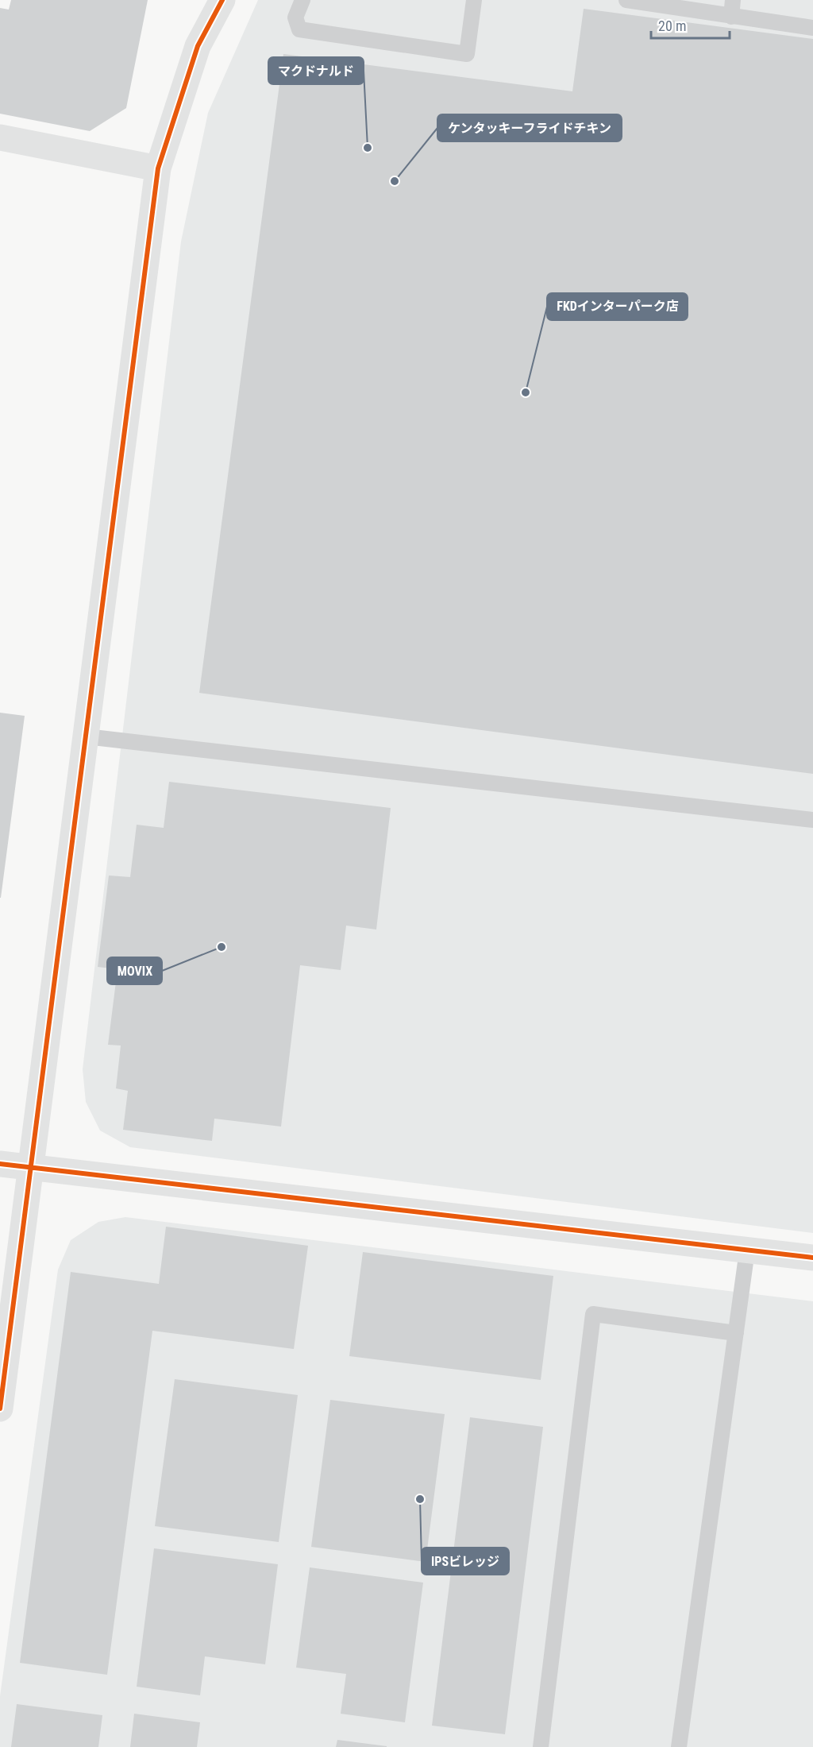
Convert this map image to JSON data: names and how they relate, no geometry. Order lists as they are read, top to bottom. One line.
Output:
{"places":["マクドナルド","ケンタッキーフライドチキン","FKDインターパーク店","MOVIX","IPSビレッジ"],"scale_bar":"20 m"}
